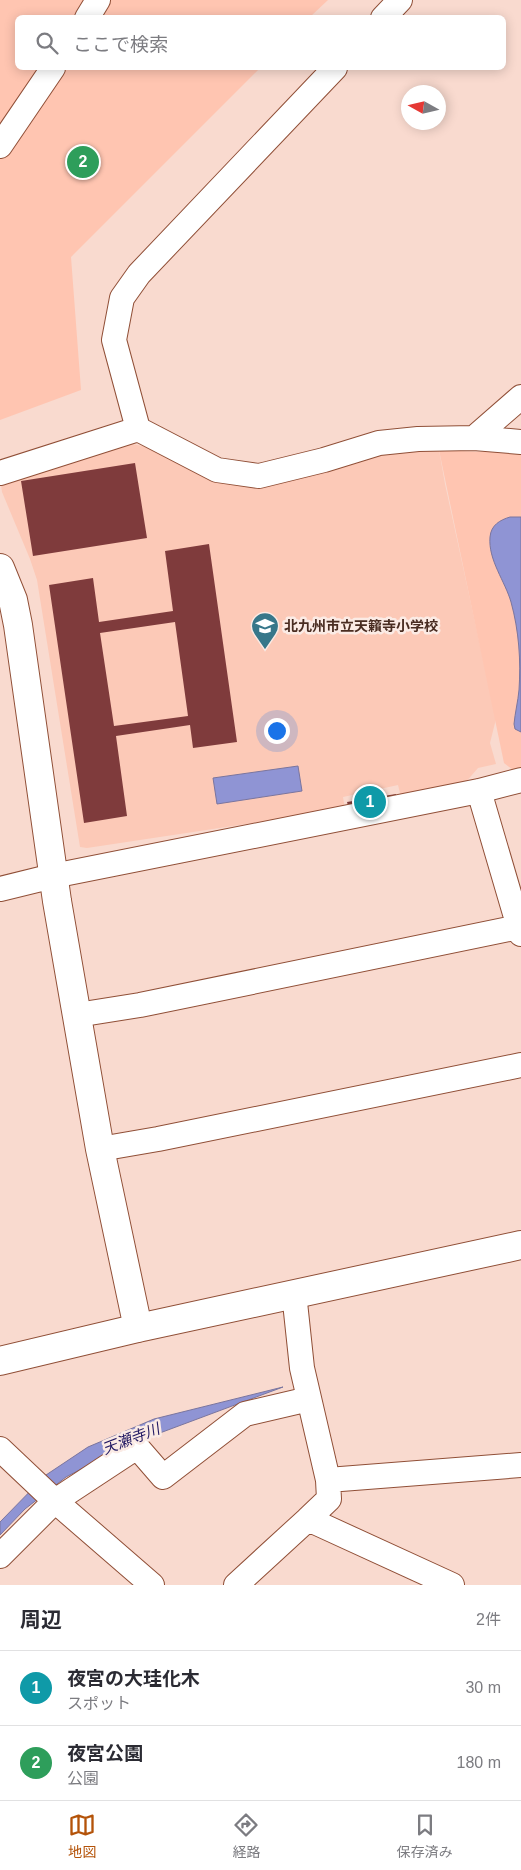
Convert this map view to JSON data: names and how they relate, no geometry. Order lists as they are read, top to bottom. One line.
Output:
{"water":["天瀬寺川"],"places":{"school or university":["北九州市立天籟寺小学校"]},"north":"left","page":{"search":"ここで検索","pins":["2","1"],"heading":["周辺","2件"],"list":[{"mark":"1","name":"夜宮の大珪化木","note":"スポット","value":"30 m"},{"mark":"2","name":"夜宮公園","note":"公園","value":"180 m"}],"nav":["地図","経路","保存済み"]}}
